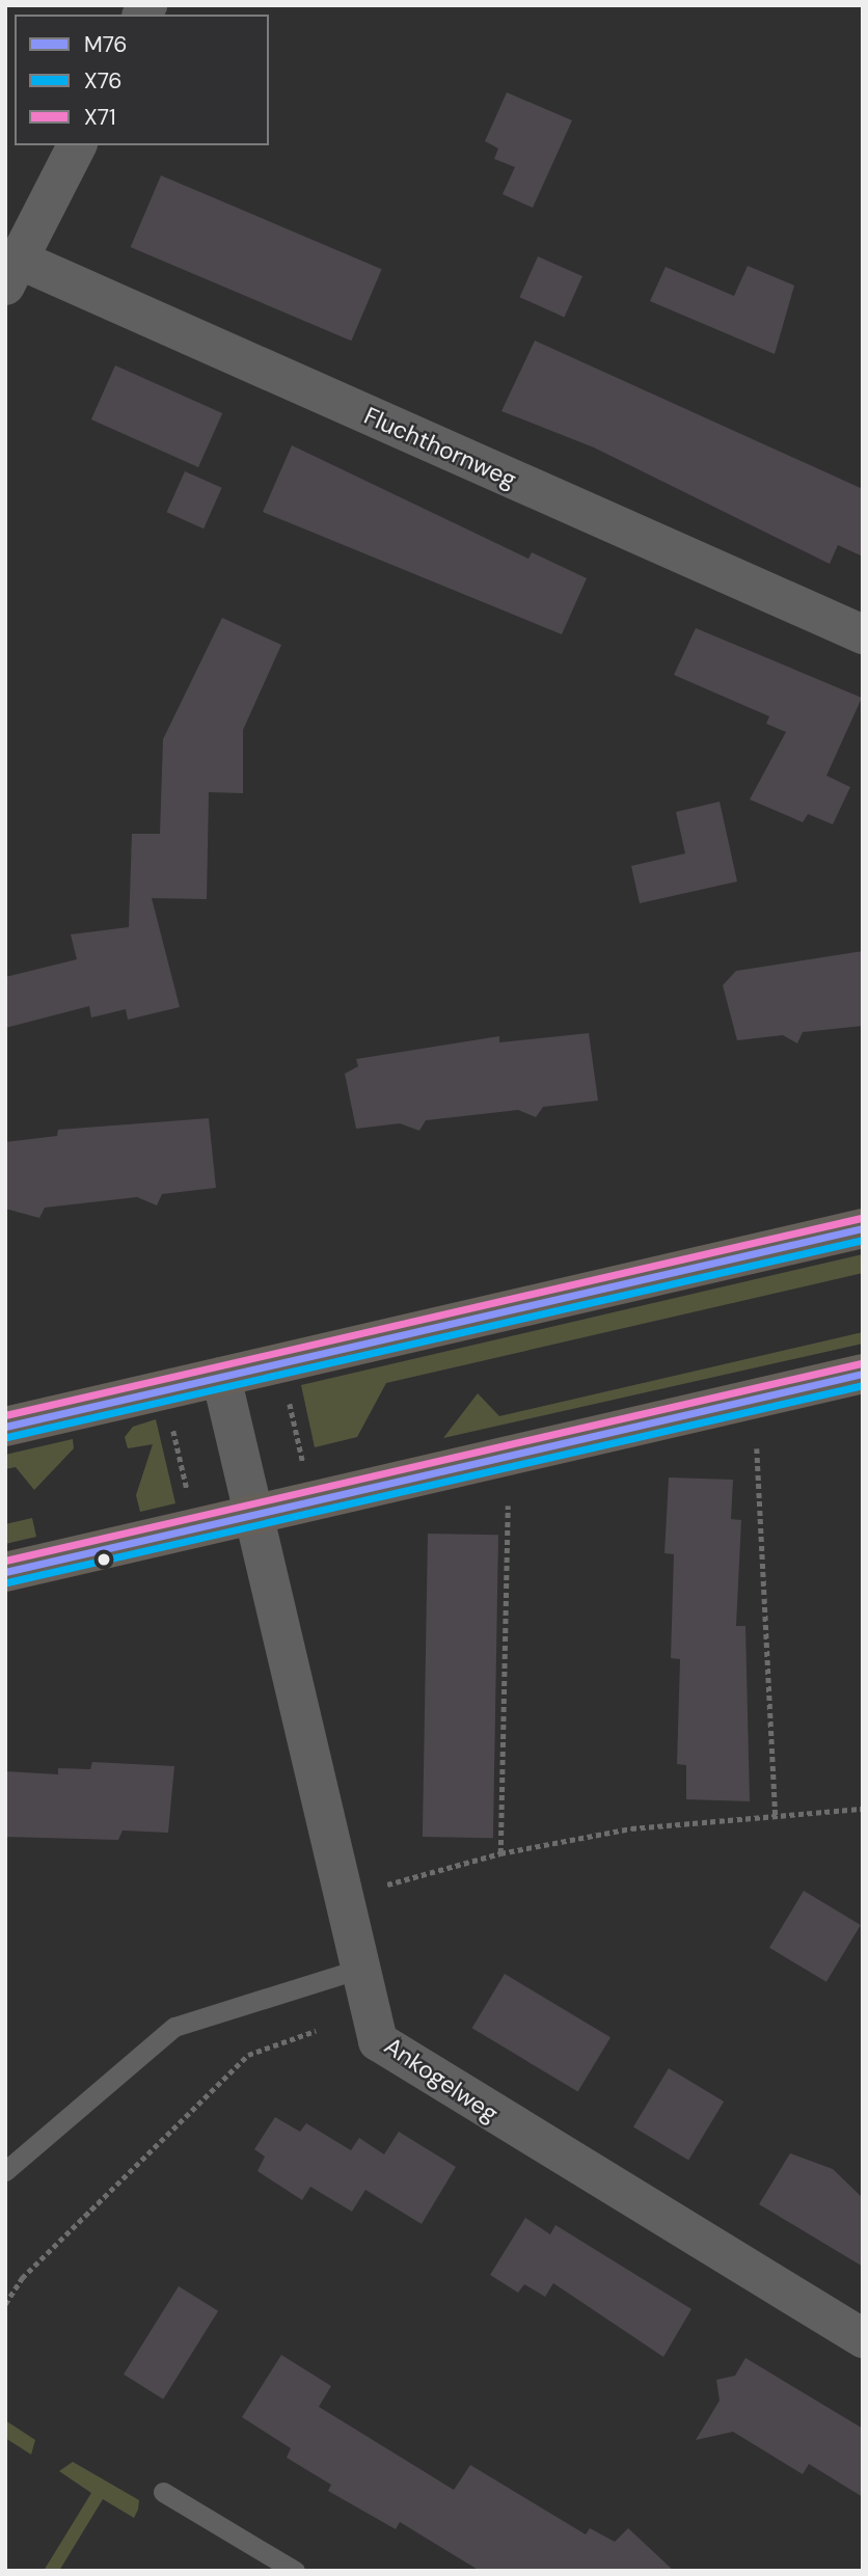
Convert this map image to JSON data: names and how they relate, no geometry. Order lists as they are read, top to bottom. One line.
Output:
{"streets":{"street":["Fluchthornweg","Ankogelweg"]},"lines":["transit line X71","transit line M76","transit line X76"],"legend":["M76","X76","X71"]}
